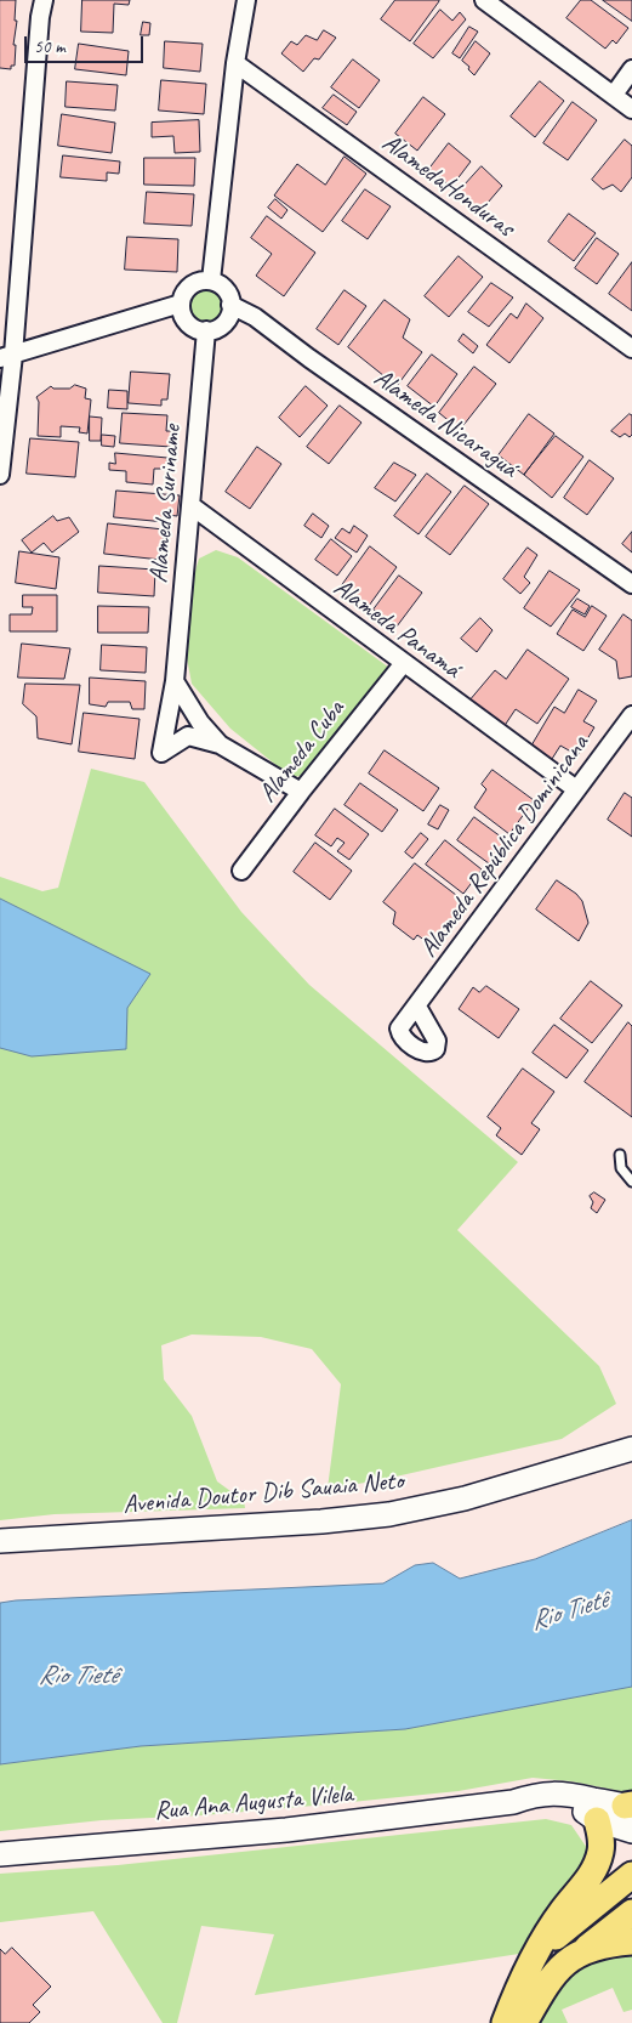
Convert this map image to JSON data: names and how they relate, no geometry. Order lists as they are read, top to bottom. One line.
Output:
{"streets":{"main road":["Avenida Doutor Dib Sauaia Neto","Rua Ana Augusta Vilela"],"street":["AlamedaHonduras","Alameda Nicaraguá","Alameda Suriname","Alameda Panamá","Alameda Cuba","Alameda República Dominicana"]},"crossings":[["Alameda Nicaraguá","Alameda Suriname"],["Alameda Suriname","Alameda Panamá"],["Alameda Panamá","Alameda Cuba"],["Alameda Panamá","Alameda República Dominicana"]],"water":["Rio Tietê"],"scale_bar":"50 m"}
